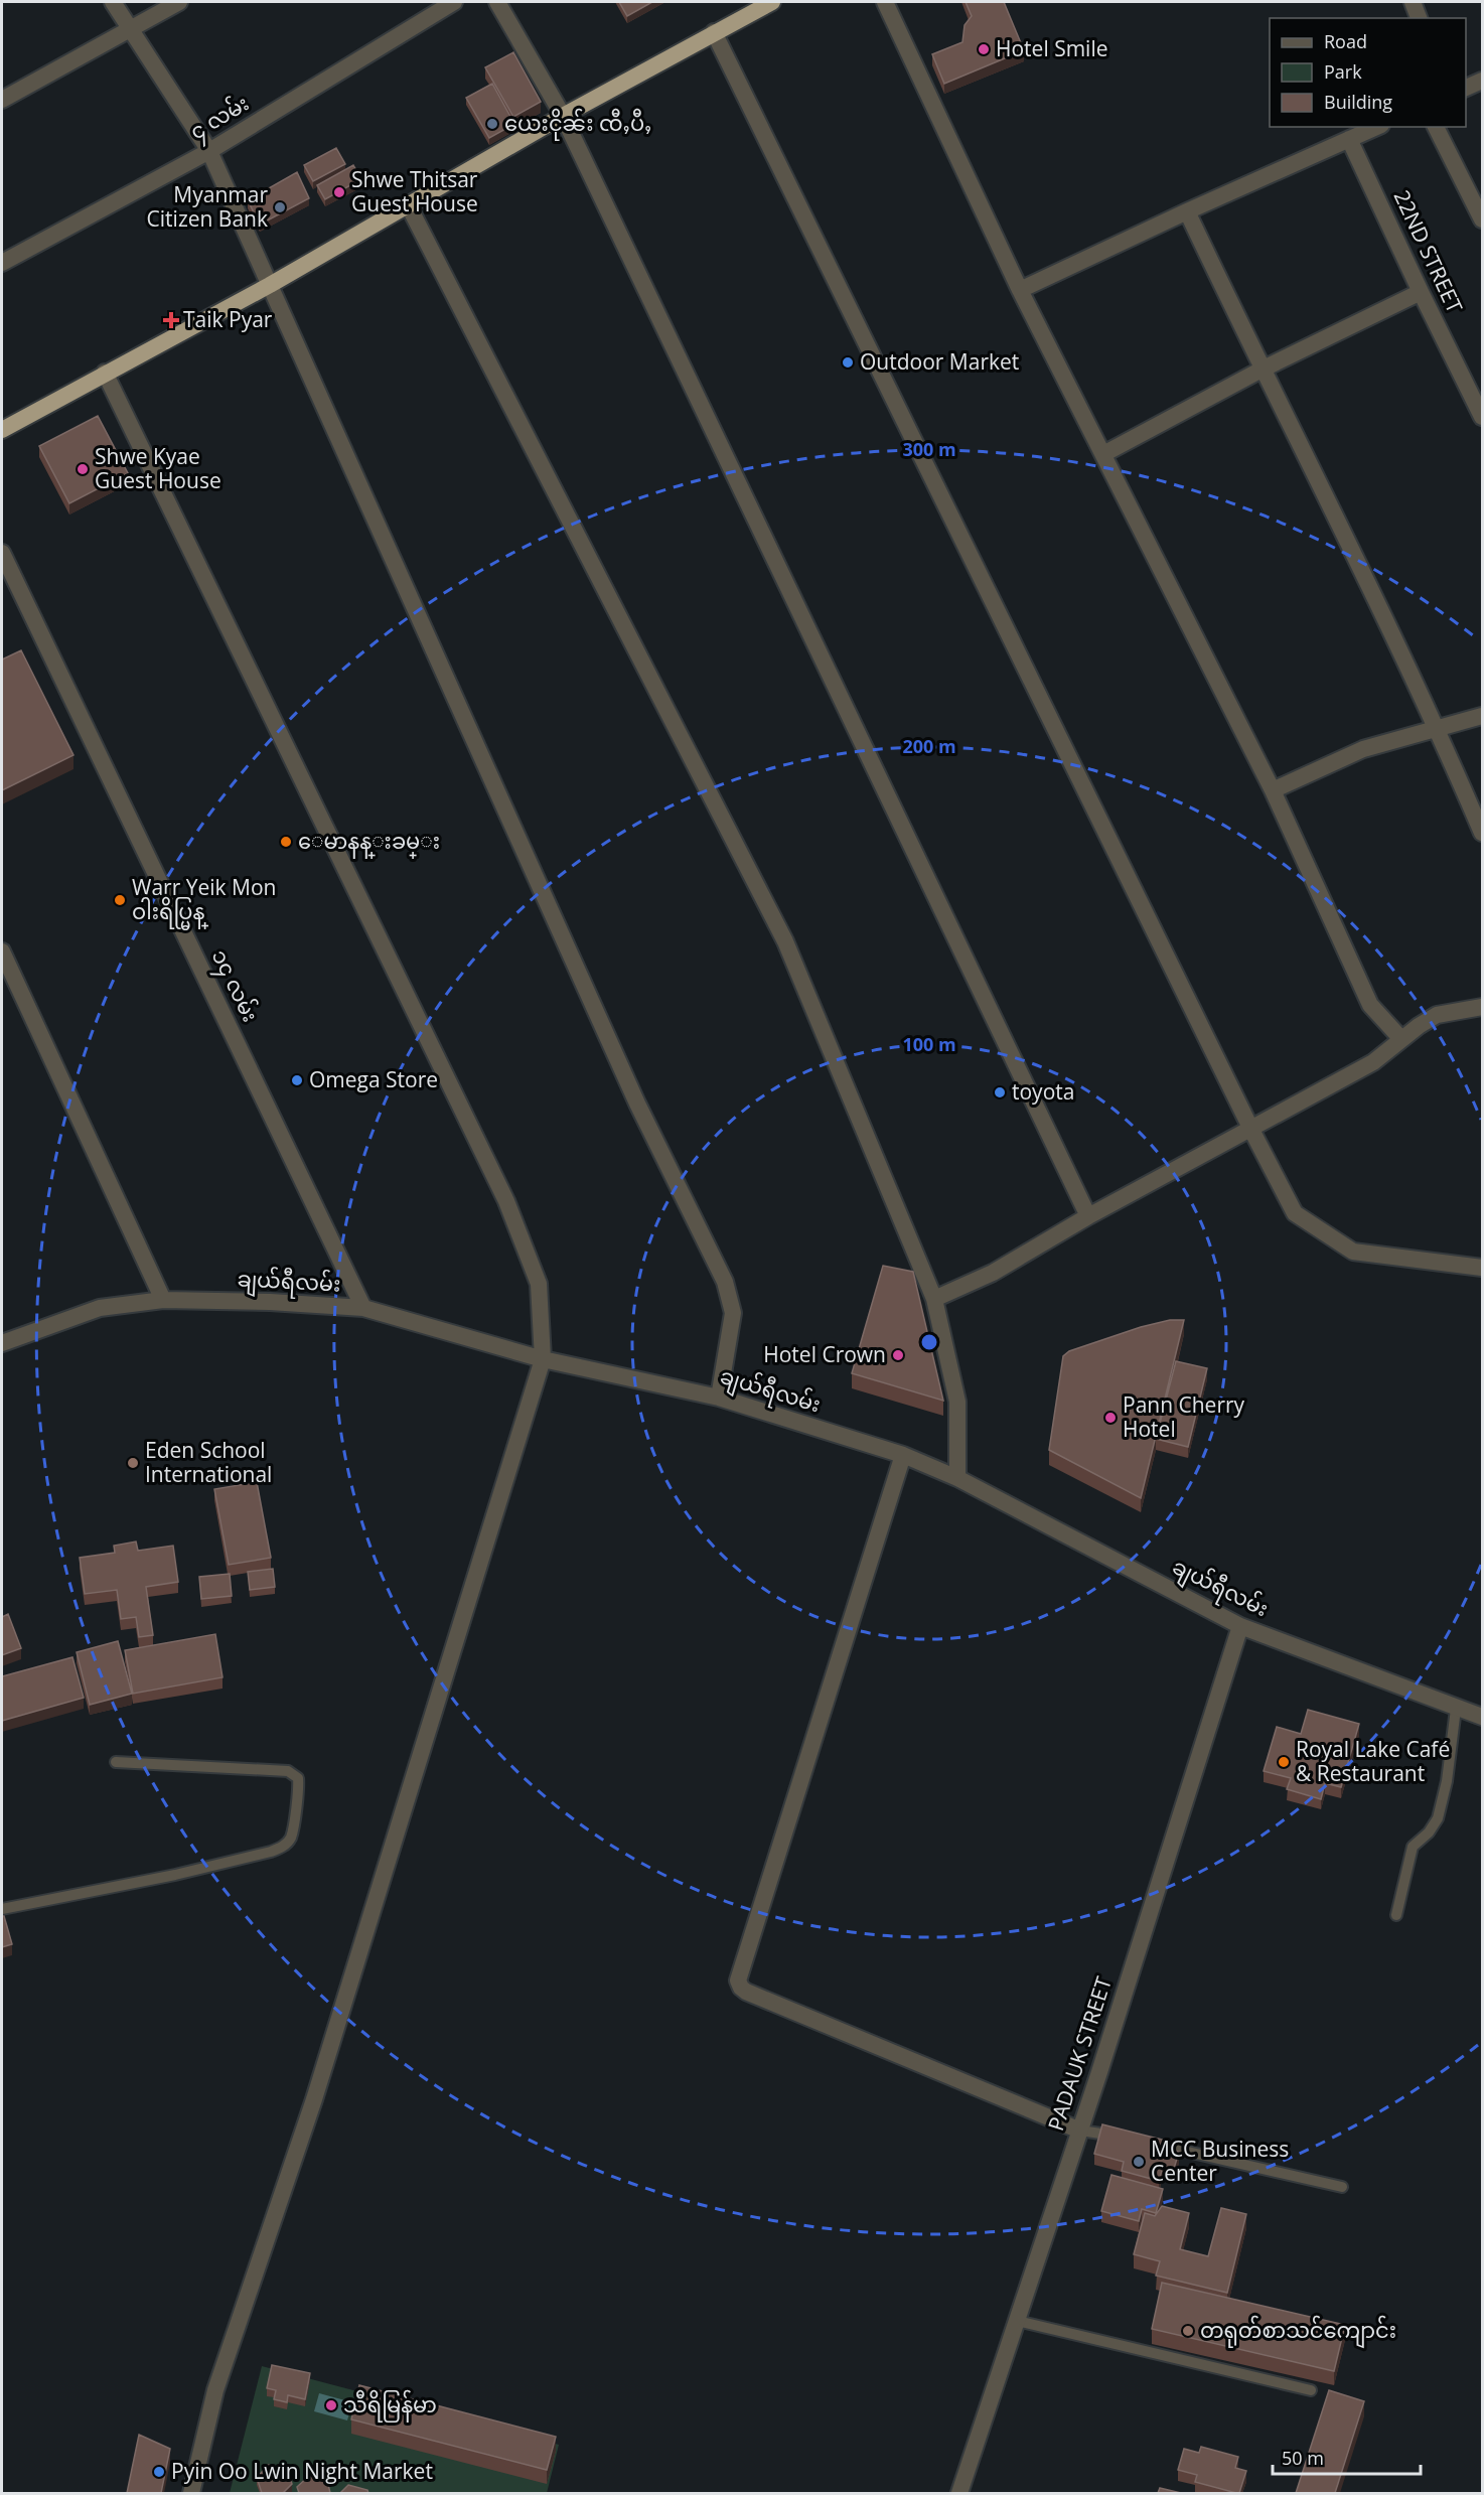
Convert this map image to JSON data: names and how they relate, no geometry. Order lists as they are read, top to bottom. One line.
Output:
{"streets":{"street":["၄ လမ်း","22ND STREET","၁၄ လမ်း","ချယ်ရီလမ်း","PADAUK STREET"]},"crossings":[["၁၄ လမ်း","ချယ်ရီလမ်း"],["ချယ်ရီလမ်း","PADAUK STREET"]],"places":{"other":["Hotel Smile","ယေးငိုၼ်း ၸီႇပီႇ","Shwe Thitsar Guest House","Myanmar Citizen Bank","Outdoor Market","Shwe Kyae Guest House","ေမာနန္းခမ္း","Warr Yeik Mon ဝါးရိပ္မြန္","Omega Store","toyota","Hotel Crown","Pann Cherry Hotel","Eden School International","Royal Lake Café & Restaurant","MCC Business Center","တရုတ်စာသင်ကျောင်း","သီရိမြန်မာ","Pyin Oo Lwin Night Market"],"health":["Taik Pyar"]},"legend":["Road","Park","Building"],"scale_bar":"50 m","rings":["300 m","200 m","100 m"]}
